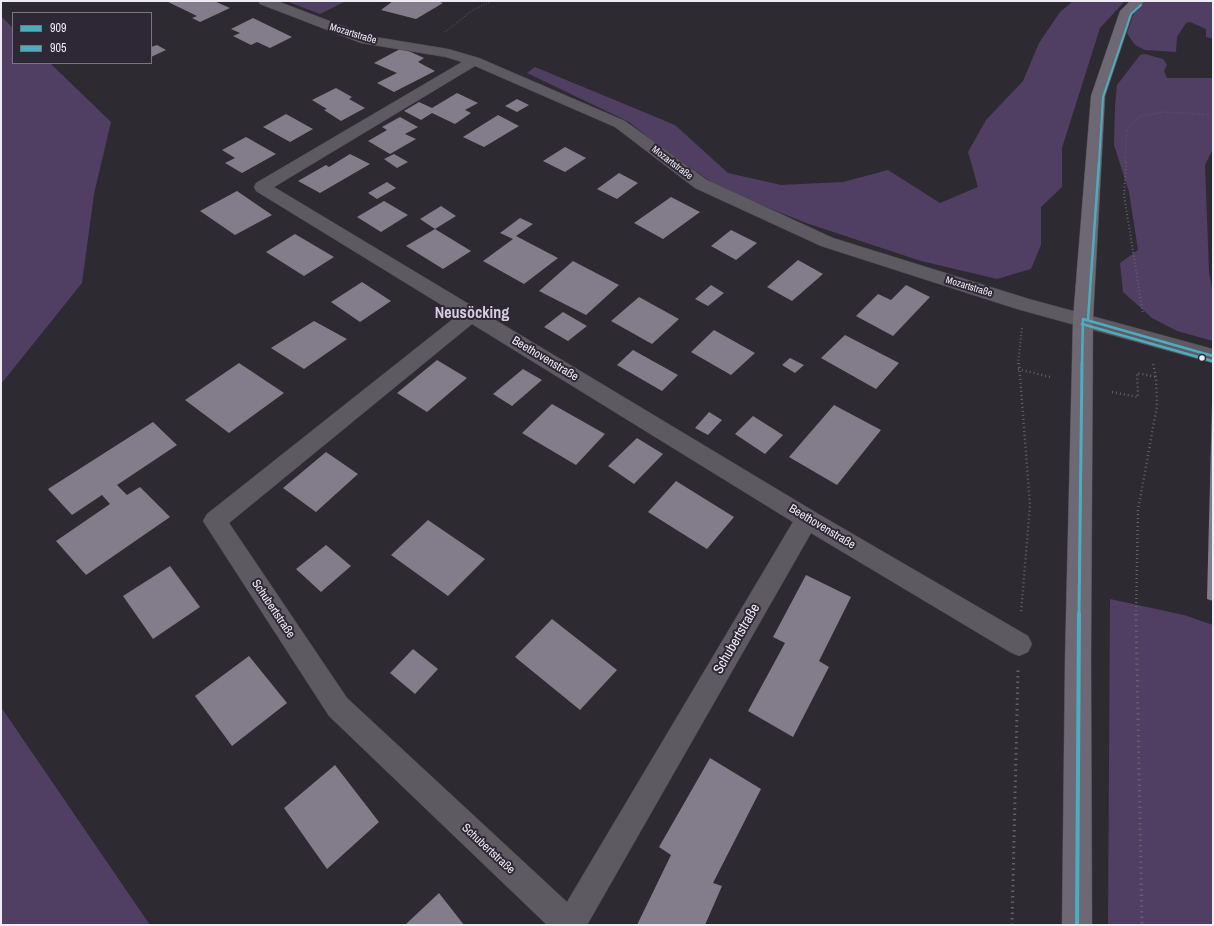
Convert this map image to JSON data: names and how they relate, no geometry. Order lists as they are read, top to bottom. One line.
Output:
{"streets":{"street":["Mozartstraße","Beethovenstraße","Schubertstraße"]},"crossings":[["Mozartstraße","Beethovenstraße"],["Beethovenstraße","Schubertstraße"]],"districts":["Neusöcking"],"lines":["transit line 905","transit line 909"],"legend":["909","905"]}
